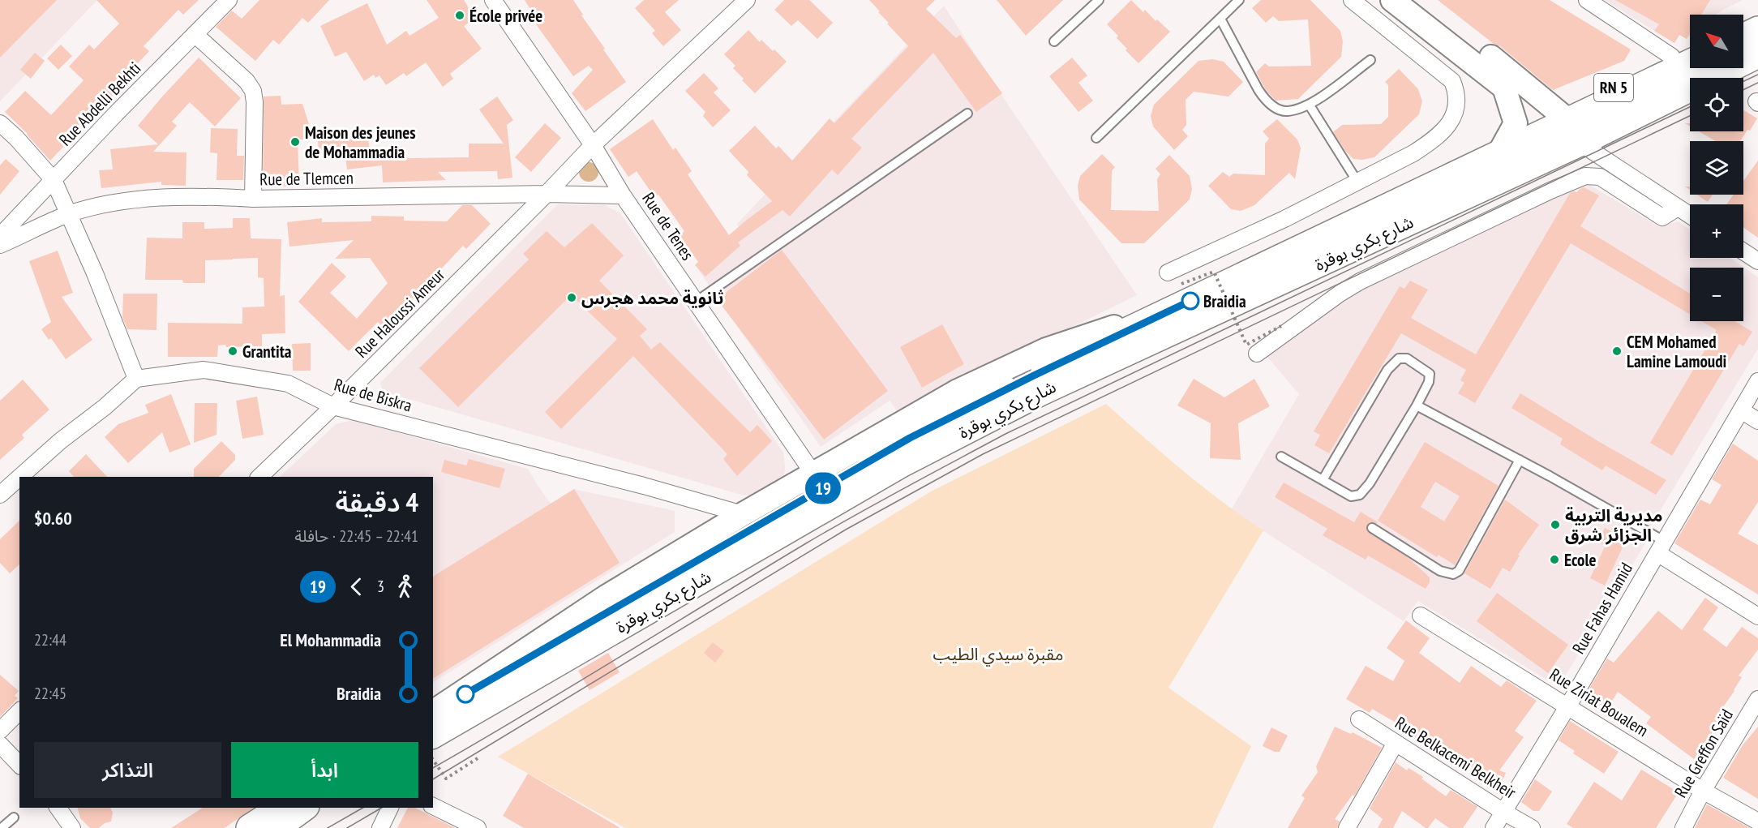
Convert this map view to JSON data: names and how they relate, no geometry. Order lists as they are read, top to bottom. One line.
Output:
{"streets":{"highway":["RN 5","شارع بكري بوقرة"],"street":["Rue Abdelli Bekhti","Rue de Tlemcen","Rue de Tenes","Rue Haloussi Ameur","Rue de Biskra","Rue Fahas Hamid","Rue Ziriat Boualem","Rue Greffon Saïd","Rue Belkacemi Belkheir"]},"crossings":[["RN 5","شارع بكري بوقرة"],["Rue de Tlemcen","Rue de Tenes"],["Rue de Tlemcen","Rue Haloussi Ameur"],["Rue de Tenes","Rue Haloussi Ameur"],["Rue Haloussi Ameur","Rue de Biskra"],["Rue Fahas Hamid","Rue Ziriat Boualem"],["Rue Fahas Hamid","Rue Belkacemi Belkheir"],["Rue Ziriat Boualem","Rue Greffon Saïd"]],"parks":["مقبرة سيدي الطيب"],"places":["École privée","Maison des jeunes de Mohammadia","ثانوية محمد هجرس","Braidia","Grantita","CEM Mohamed Lamine Lamoudi","مديرية التربية الجزائر شرق","Ecole"],"lines":["bus line 19"],"north":"top left","page":{"on_map":"19","map_buttons":["+","−"],"heading":["4 دقيقة","22:41 – 22:45 · حافلة","$0.60"],"legs":["3","19"],"list":[{"name":"El Mohammadia","value":"22:44"},{"name":"Braidia","value":"22:45"}],"buttons":["ابدأ","التذاكر"]}}
